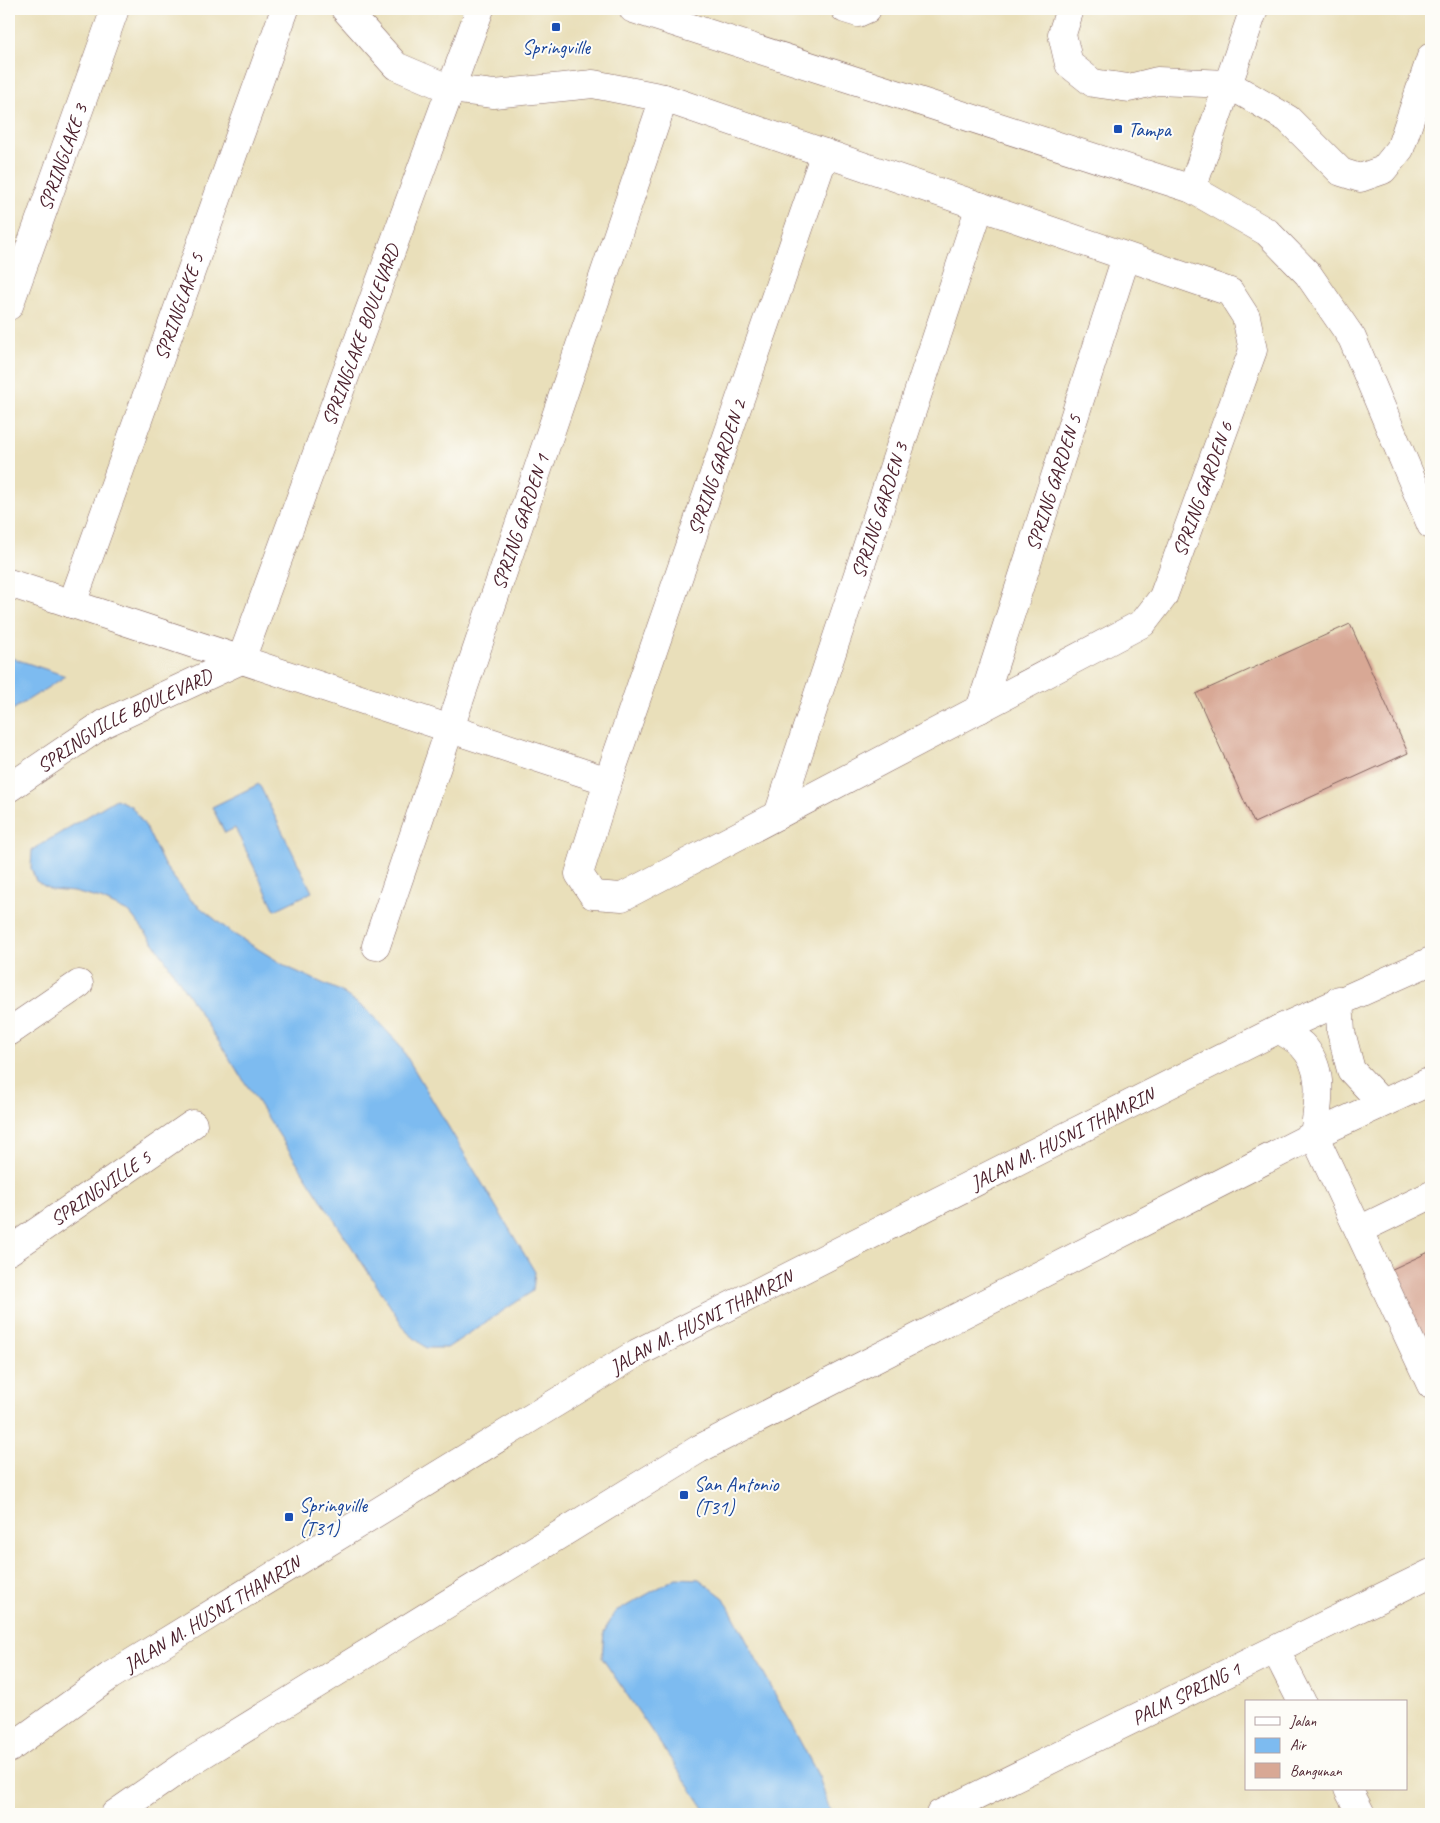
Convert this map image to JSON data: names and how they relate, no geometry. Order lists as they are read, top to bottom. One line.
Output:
{"streets":{"street":["SPRINGLAKE 3","SPRINGLAKE 5","SPRINGLAKE BOULEVARD","SPRING GARDEN 2","SPRING GARDEN 5","SPRING GARDEN 6","SPRING GARDEN 3","SPRING GARDEN 1","SPRINGVILLE BOULEVARD","JALAN M. HUSNI THAMRIN","SPRINGVILLE 5","PALM SPRING 1"]},"crossings":[["SPRINGLAKE BOULEVARD","SPRINGVILLE BOULEVARD"],["SPRING GARDEN 2","SPRING GARDEN 3"],["SPRING GARDEN 5","SPRING GARDEN 6"]],"places":{"transit":["Springville","Tampa","San Antonio (T31)","Springville (T31)"]},"legend":["Jalan","Air","Bangunan"]}
